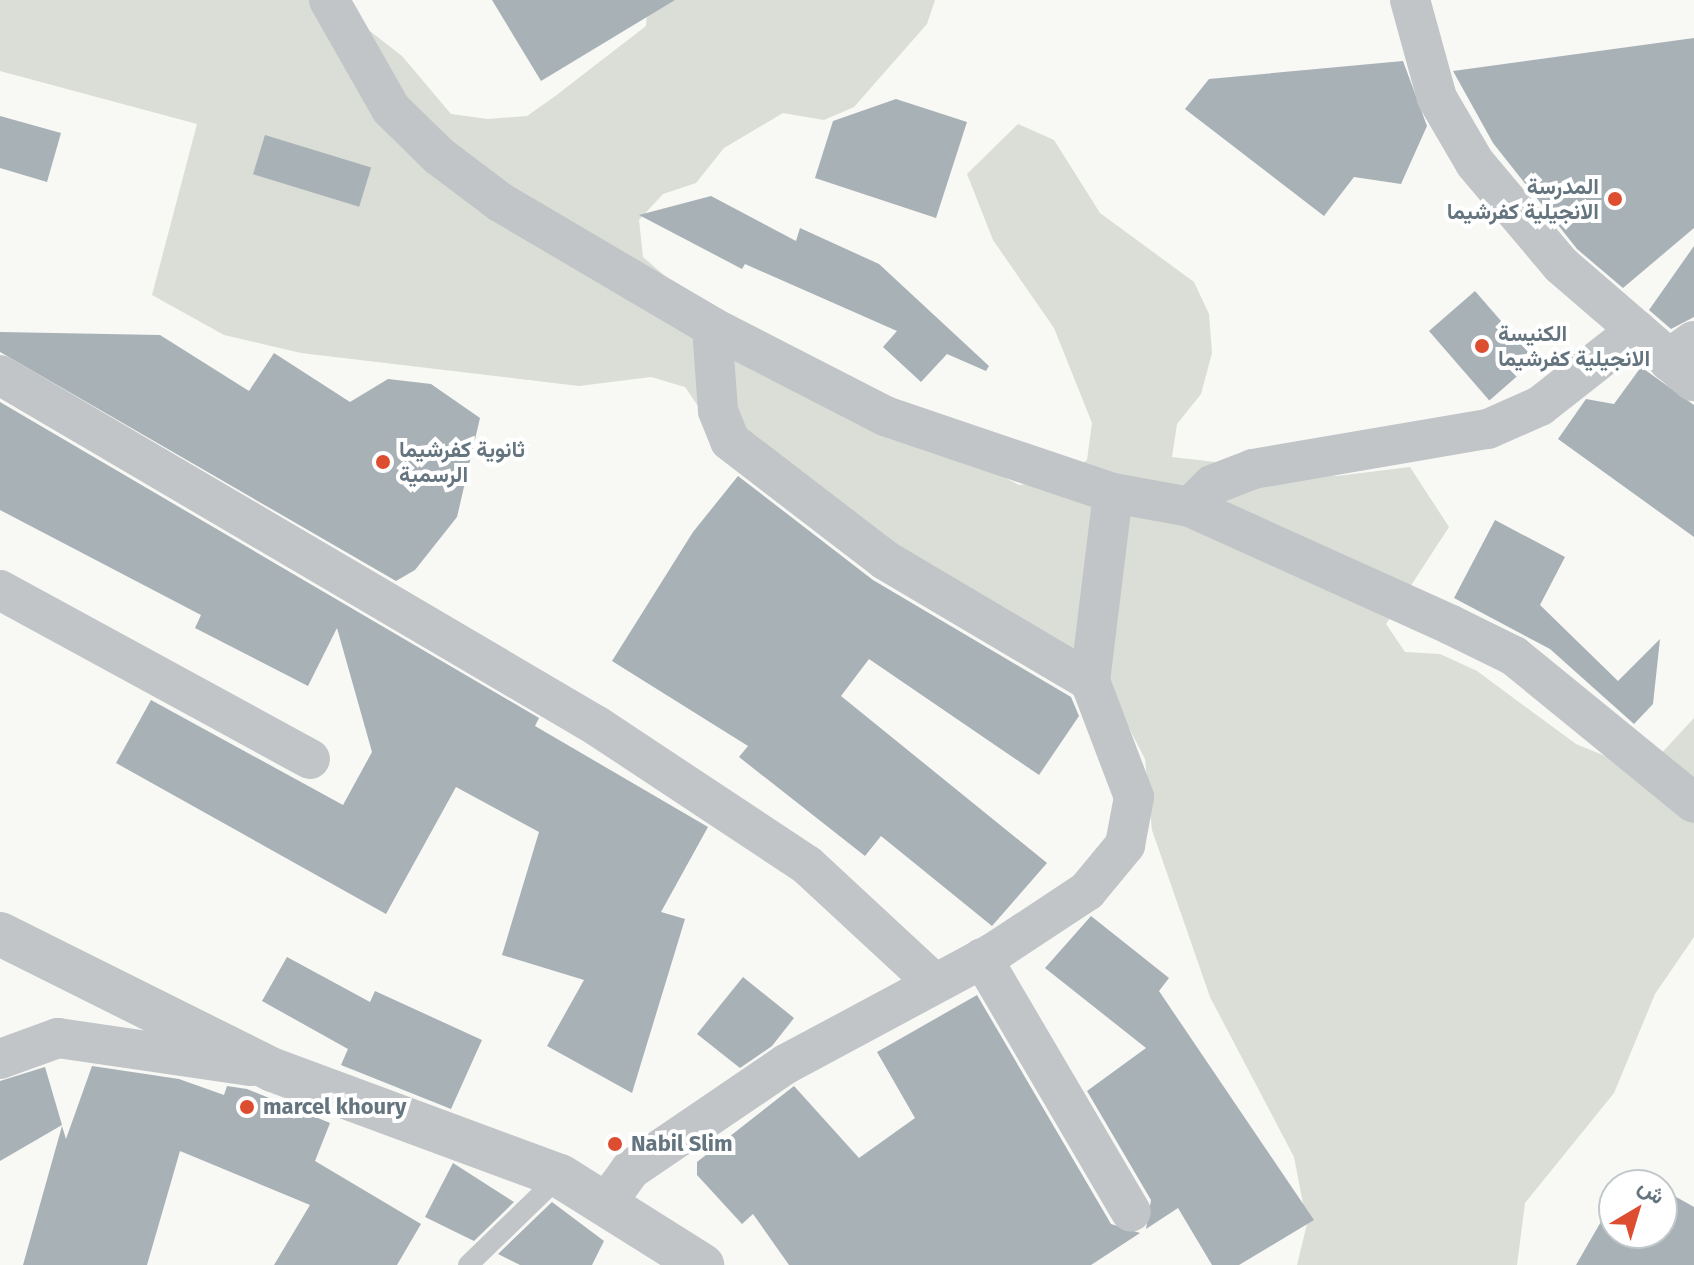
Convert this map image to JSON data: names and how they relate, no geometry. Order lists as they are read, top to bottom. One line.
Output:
{"places":["المدرسة الانجيلية كفرشيما","الكنيسة الانجيلية كفرشيما","ثانوية كفرشيما الرسمية","marcel khoury","Nabil Slim"],"north":"top right"}
